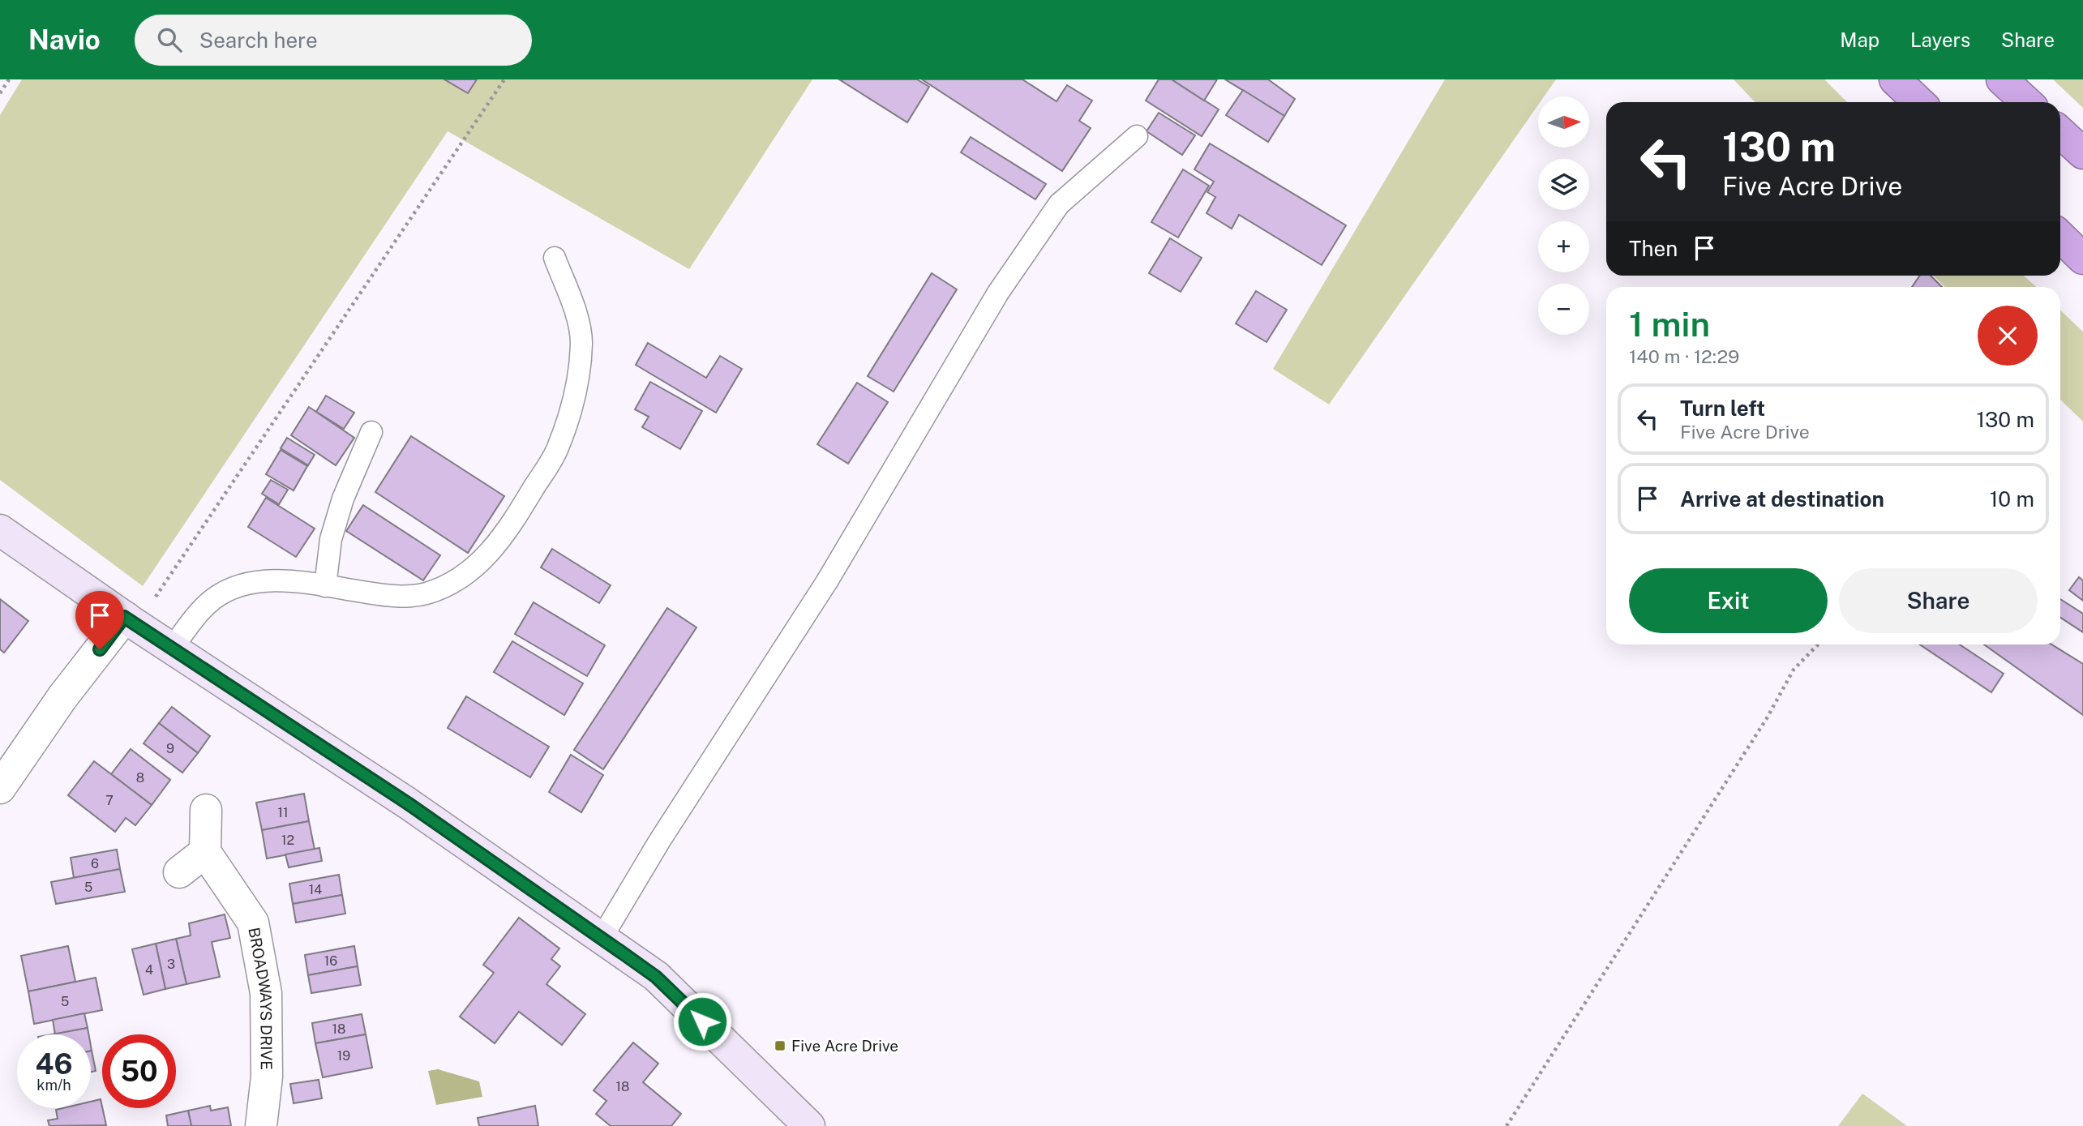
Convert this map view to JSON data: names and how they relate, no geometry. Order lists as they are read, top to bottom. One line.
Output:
{"streets":{"street":["BROADWAYS DRIVE"]},"places":{"transit":["Five Acre Drive"]},"house_numbers":["9","8","7","11","12","6","5","14","16","3","4","5","18","19","18"],"north":"right","page":{"header":"Navio","search":"Search here","nav":["Map","Layers","Share"],"map_buttons":["+","−"],"turn":["130 m","Five Acre Drive"],"then":"Then","heading":["1 min","140 m · 12:29"],"list":[{"name":"Turn left","note":"Five Acre Drive","value":"130 m"},{"name":"Arrive at destination","value":"10 m"}],"buttons":["Exit","Share"],"speed":"46 km/h","limit":"50"}}
